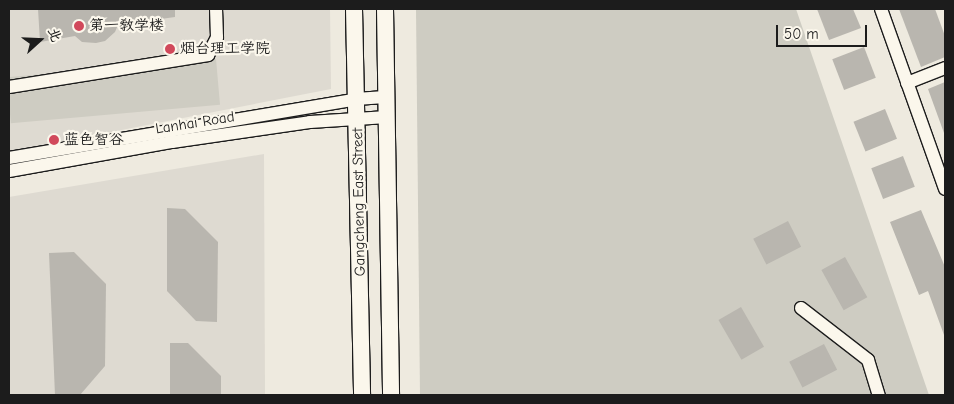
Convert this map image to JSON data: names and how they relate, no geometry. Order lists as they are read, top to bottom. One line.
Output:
{"streets":{"main road":["Gangcheng East Street"],"street":["Lanhai Road"]},"crossings":[["Lanhai Road","Gangcheng East Street"]],"places":["第一教学楼","烟台理工学院","蓝色智谷"],"scale_bar":"50 m","north":"right"}
